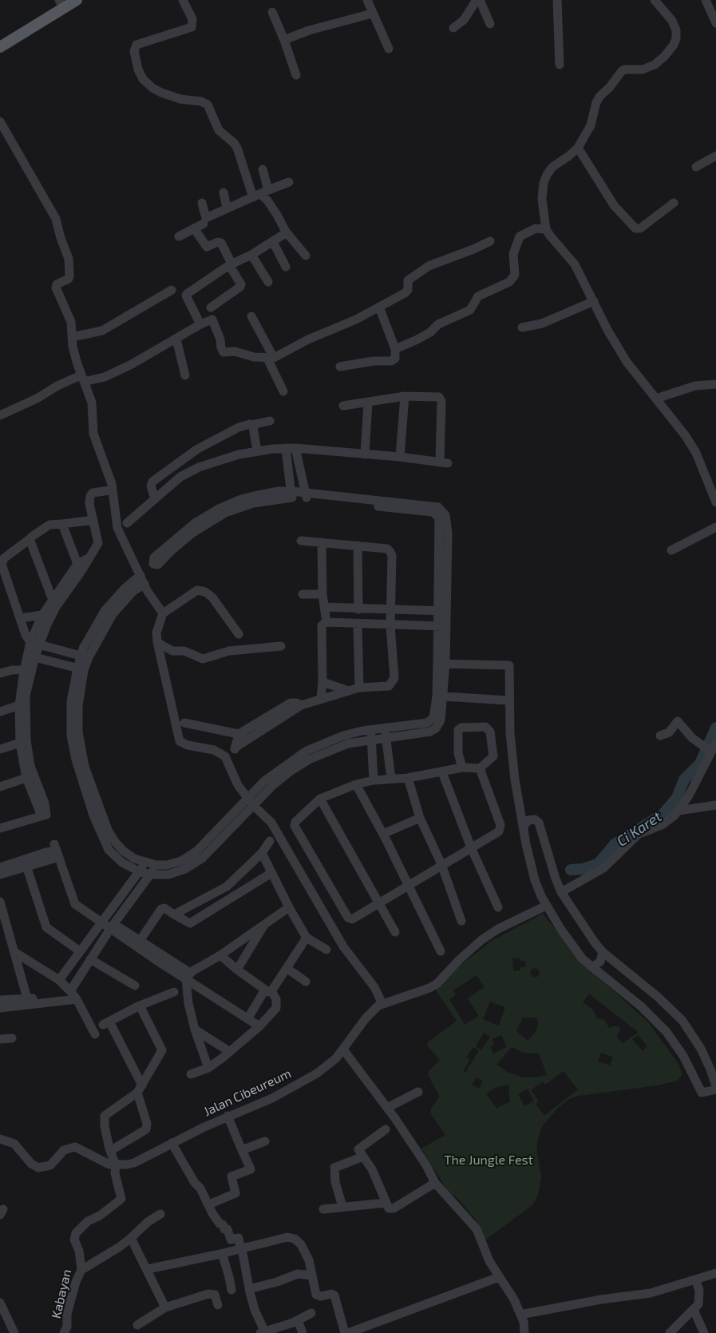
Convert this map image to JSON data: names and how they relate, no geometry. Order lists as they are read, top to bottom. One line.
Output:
{"streets":{"street":["Jalan Cibeureum","Kabayan"]},"crossings":[["Jalan Cibeureum","Kabayan"]],"water":["Ci Karet"],"parks":["The Jungle Fest"]}
